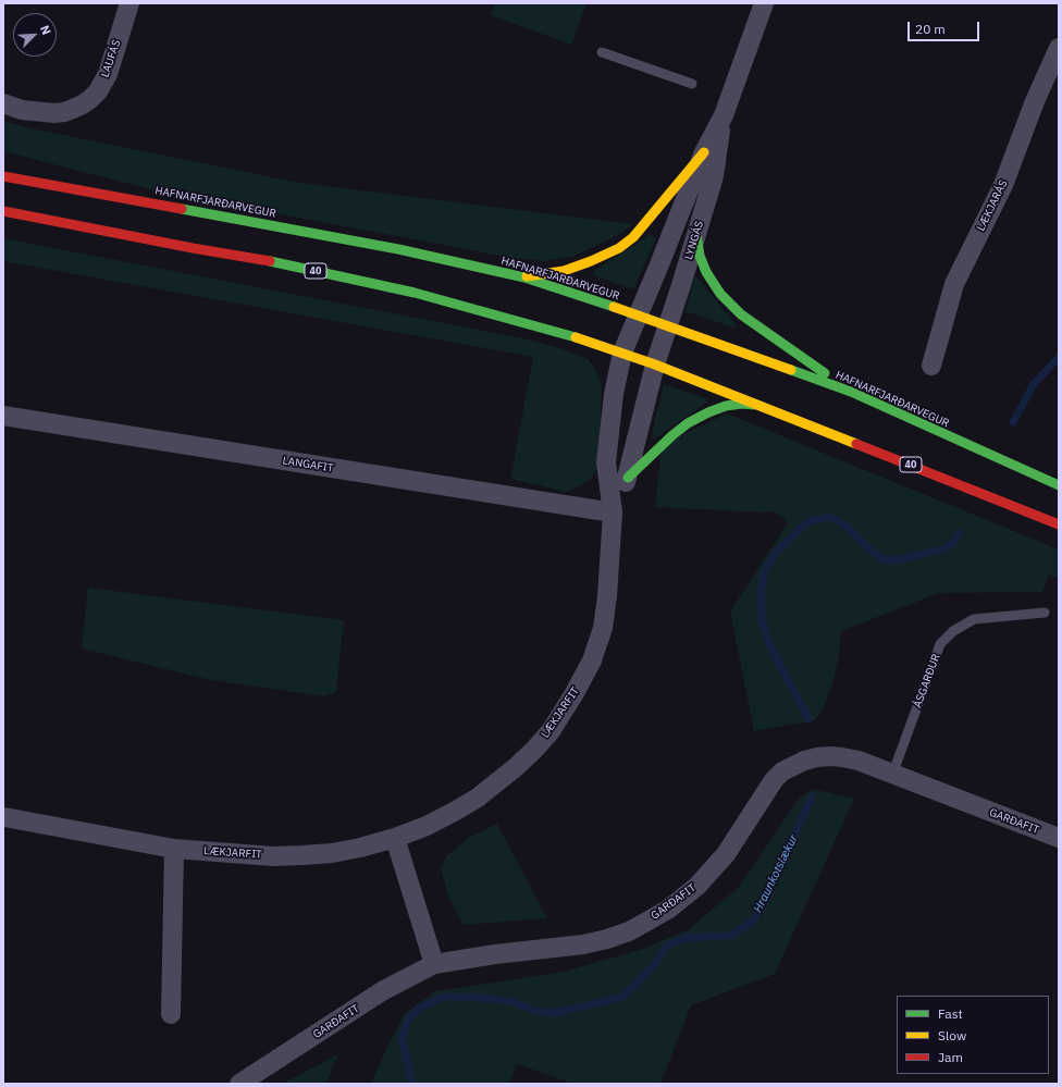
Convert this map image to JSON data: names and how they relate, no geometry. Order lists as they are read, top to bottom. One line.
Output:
{"streets":{"main road":["HAFNARFJARÐARVEGUR","40"],"street":["LAUFÁS","LÆKJARÁS","LYNGÁS","LANGAFIT","LÆKJARFIT","GARÐAFIT"],"lane":["ÁSGARÐUR"]},"crossings":[["HAFNARFJARÐARVEGUR","LYNGÁS"],["LYNGÁS","40"],["LYNGÁS","LÆKJARFIT"],["40","LÆKJARFIT"],["LANGAFIT","LÆKJARFIT"],["ÁSGARÐUR","GARÐAFIT"]],"water":["Hraunkotslækur"],"legend":["Fast","Slow","Jam"],"scale_bar":"20 m","north":"top right"}
